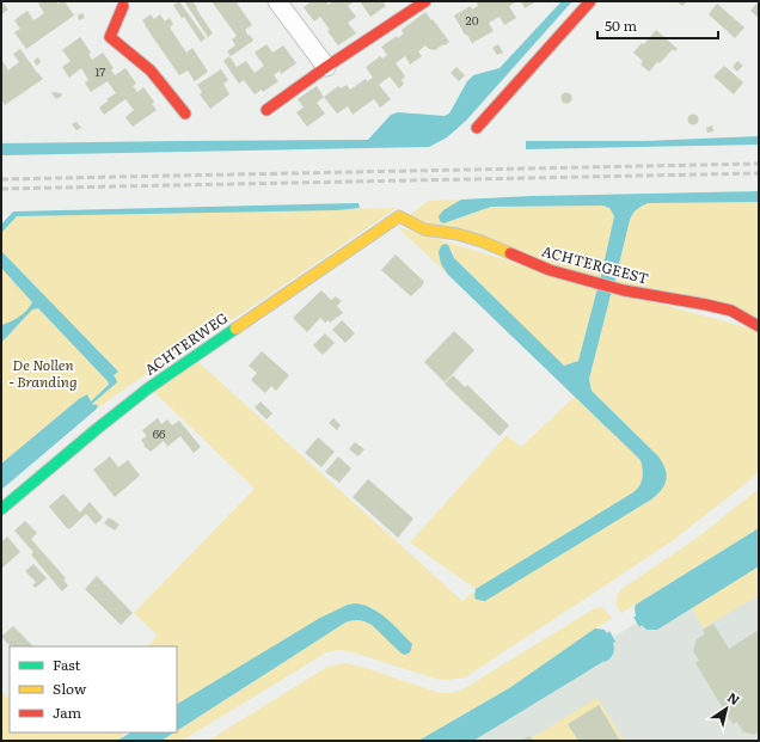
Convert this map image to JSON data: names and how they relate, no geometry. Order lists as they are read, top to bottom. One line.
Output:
{"streets":{"street":["ACHTERGEEST","ACHTERWEG"]},"crossings":[["ACHTERGEEST","ACHTERWEG"]],"parks":["De Nollen - Branding"],"house_numbers":["20","17","66"],"legend":["Fast","Slow","Jam"],"scale_bar":"50 m","north":"top right"}
